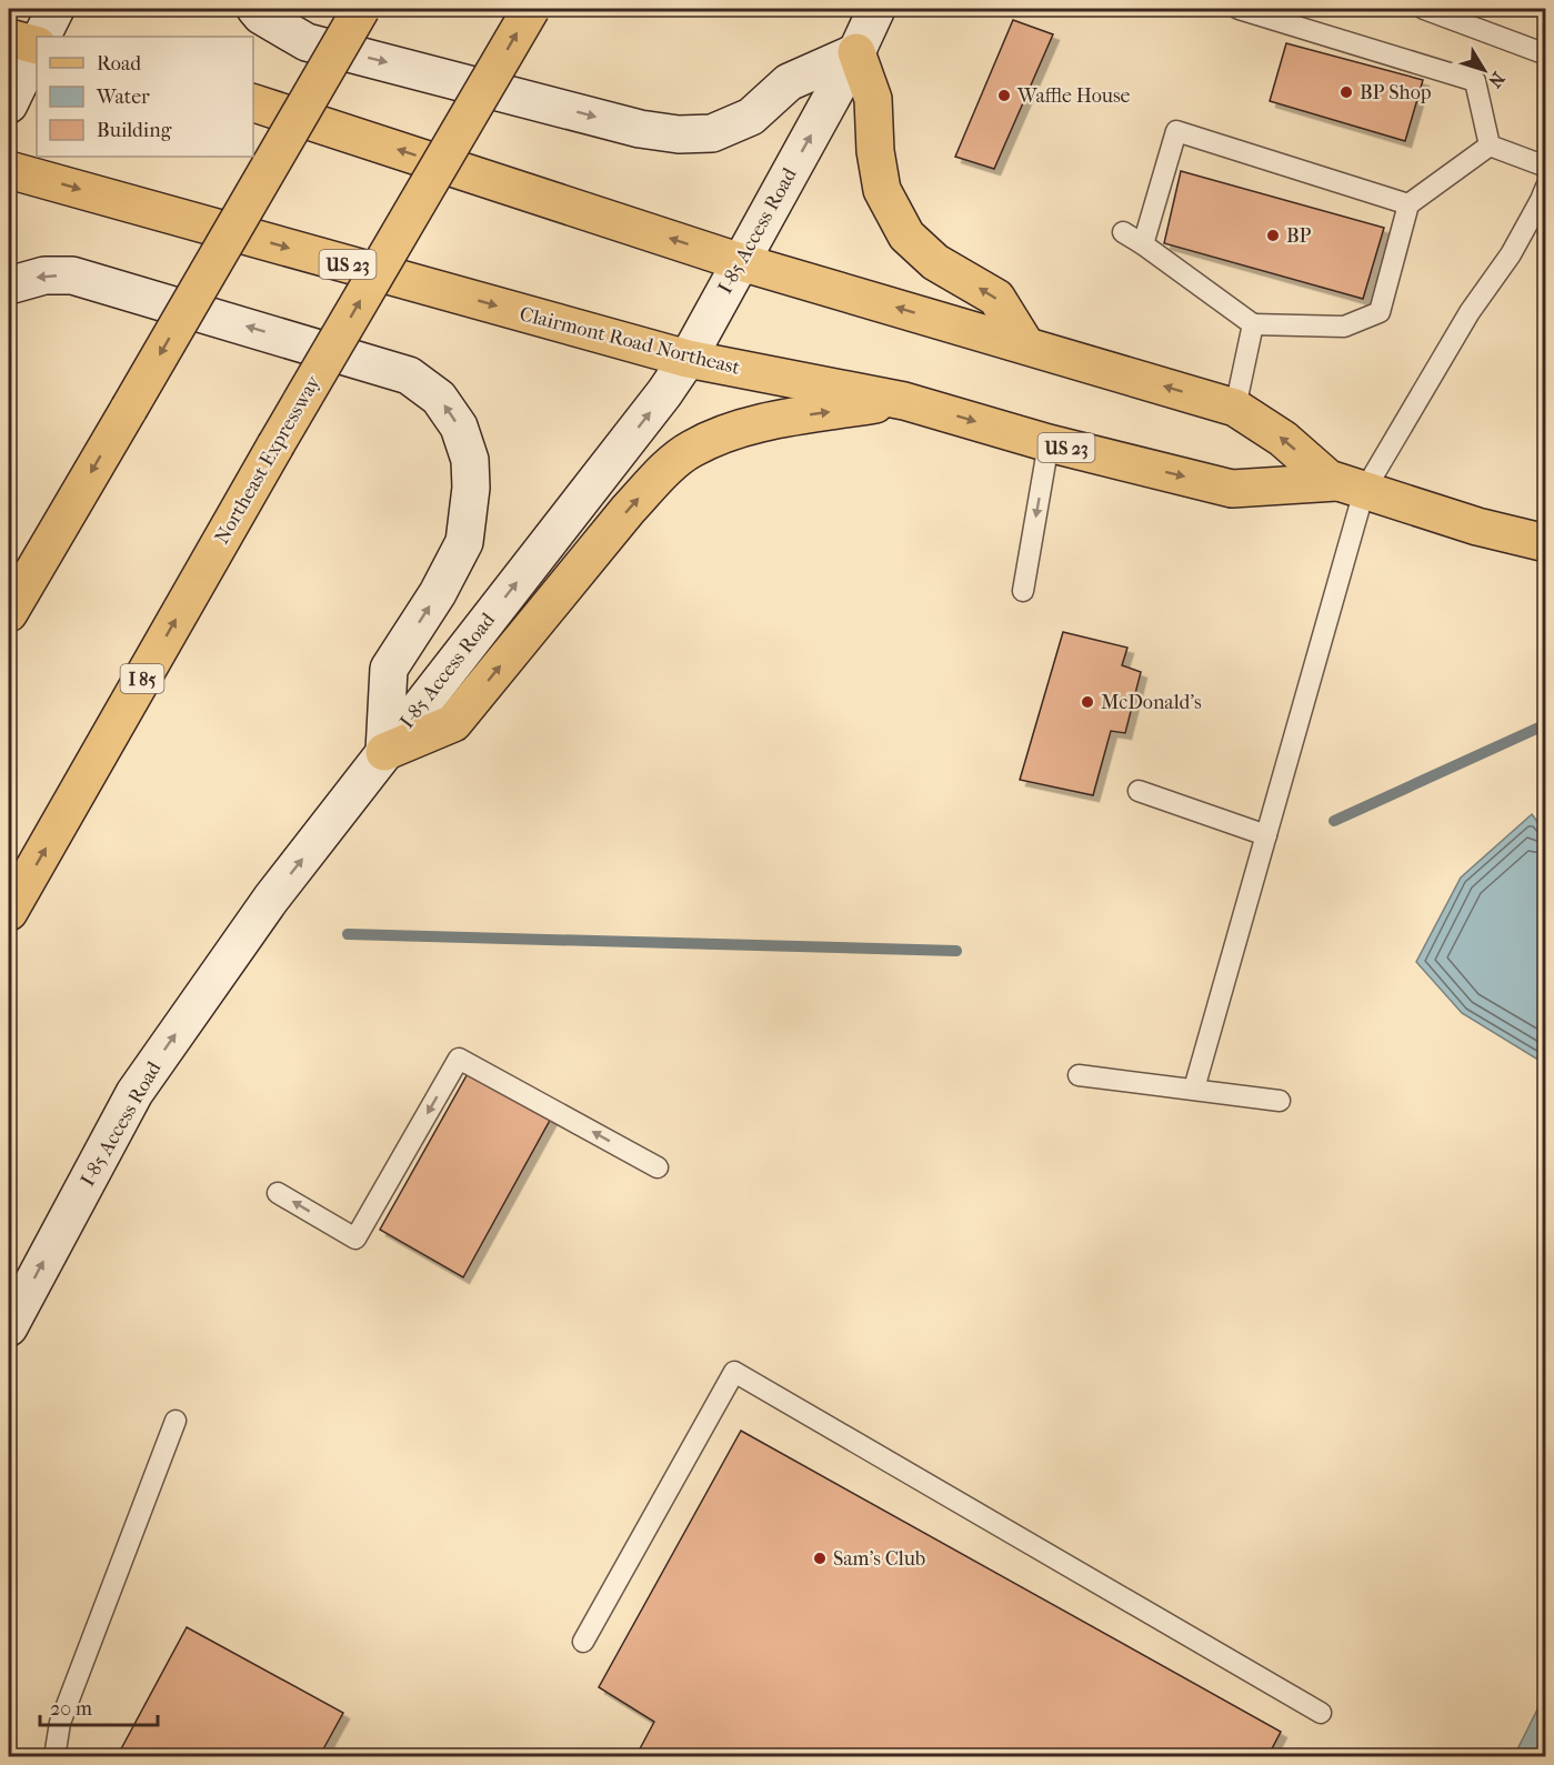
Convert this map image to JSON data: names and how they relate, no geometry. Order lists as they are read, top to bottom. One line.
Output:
{"streets":{"main road":["I-85 Access Road","US 23","Clairmont Road Northeast","Northeast Expressway","I 85"]},"crossings":[["I-85 Access Road","Clairmont Road Northeast"]],"one_way":["I-85 Access Road"],"places":["BP Shop","Waffle House","BP","McDonald's","Sam's Club"],"legend":["Road","Water","Building"],"scale_bar":"20 m","north":"bottom right"}
